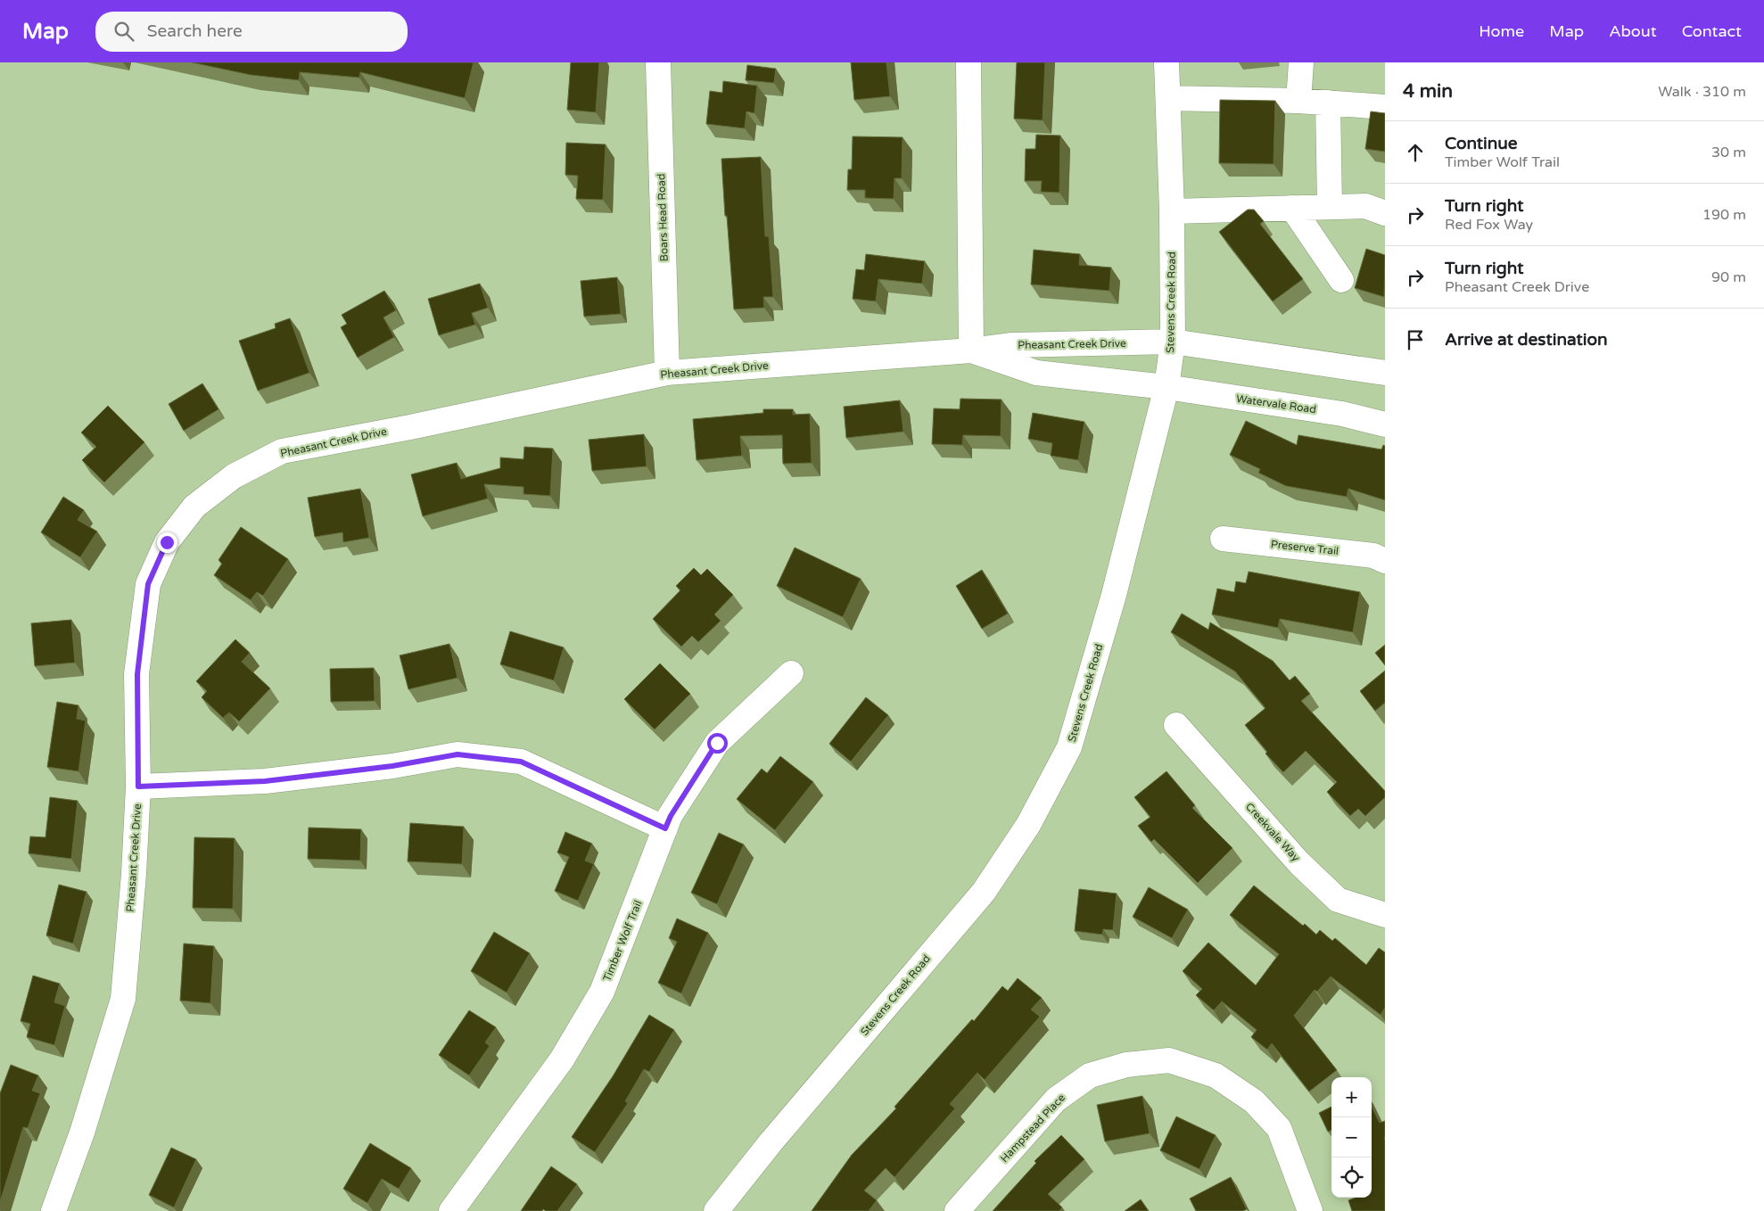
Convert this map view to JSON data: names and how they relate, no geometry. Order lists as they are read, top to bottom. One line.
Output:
{"streets":{"street":["Boars Head Road","Stevens Creek Road","Pheasant Creek Drive","Watervale Road","Preserve Trail","Creekvale Way","Timber Wolf Trail","Hampstead Place"]},"crossings":[["Boars Head Road","Pheasant Creek Drive"],["Stevens Creek Road","Pheasant Creek Drive"],["Stevens Creek Road","Watervale Road"],["Pheasant Creek Drive","Watervale Road"]],"page":{"header":"Map","search":"Search here","nav":["Home","Map","About","Contact"],"heading":["4 min","Walk · 310 m"],"list":[["Continue","Timber Wolf Trail","30 m"],["Turn right","Red Fox Way","190 m"],["Turn right","Pheasant Creek Drive","90 m"],"Arrive at destination"],"map_buttons":["+","−"]}}
